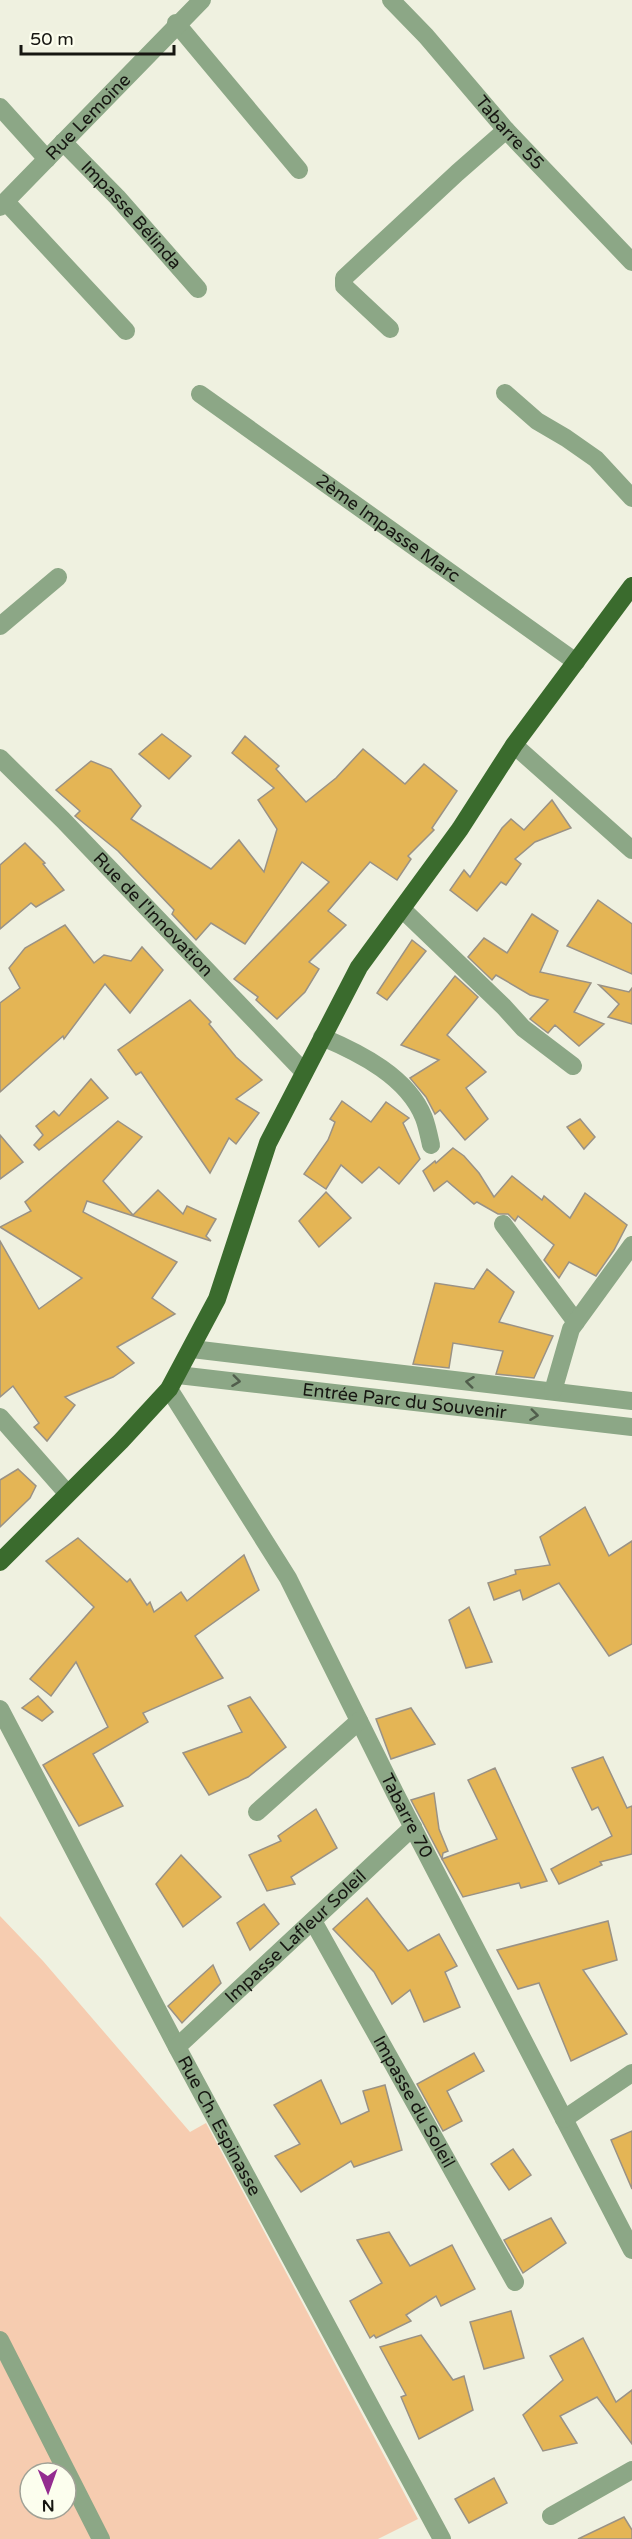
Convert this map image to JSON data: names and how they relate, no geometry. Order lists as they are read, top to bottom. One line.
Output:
{"streets":{"street":["Rue Lemoine","Tabarre 55","Impasse Bélinda","2ème Impasse Marc","Rue de l'Innovation","Entrée Parc du Souvenir","Tabarre 70","Impasse Lafleur Soleil","Impasse du Soleil","Rue Ch. Espinasse"]},"crossings":[["Rue Lemoine","Impasse Bélinda"],["Entrée Parc du Souvenir","Tabarre 70"],["Tabarre 70","Impasse Lafleur Soleil"],["Impasse Lafleur Soleil","Impasse du Soleil"],["Impasse Lafleur Soleil","Rue Ch. Espinasse"]],"scale_bar":"50 m","north":"bottom"}
